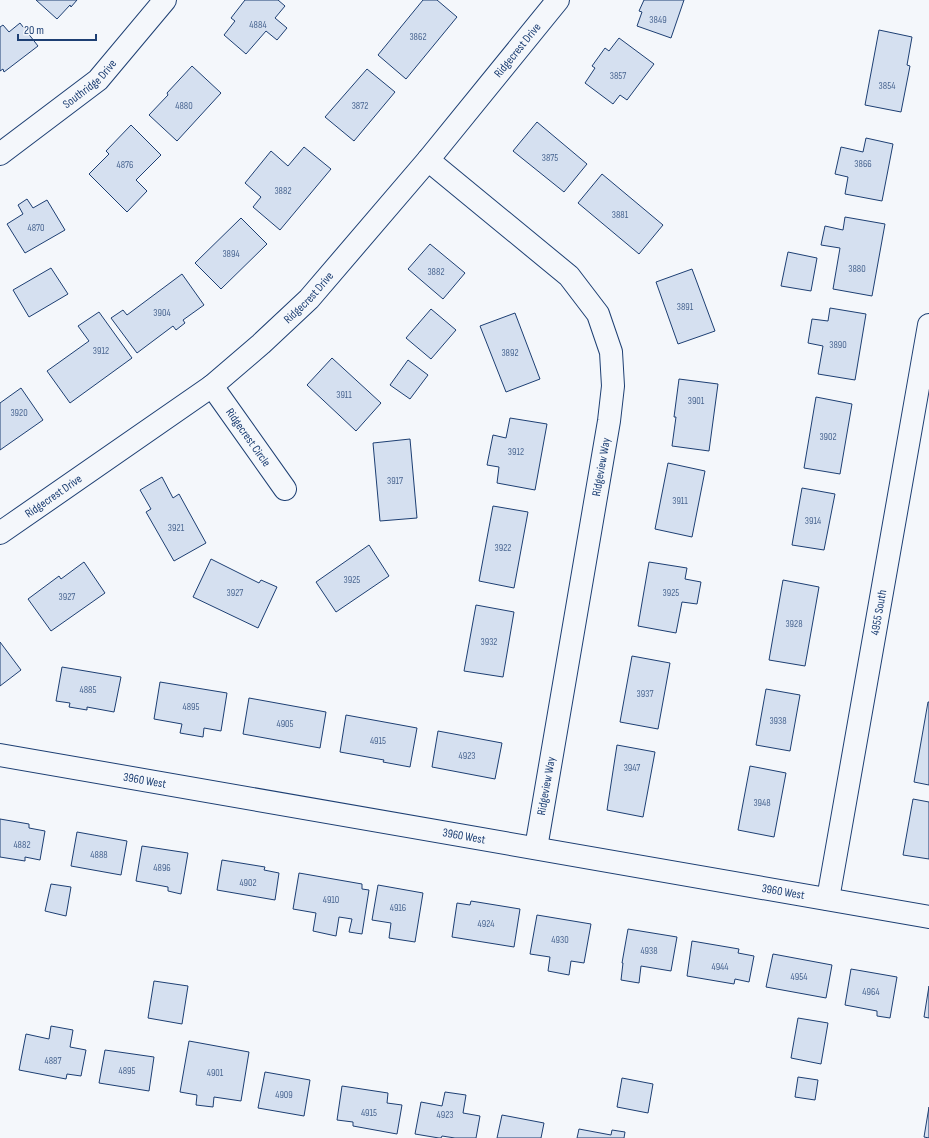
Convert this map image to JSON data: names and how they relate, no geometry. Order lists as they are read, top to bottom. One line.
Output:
{"streets":{"street":["Ridgecrest Drive","Southridge Drive","Ridgecrest Circle","Ridgeview Way","4955 South","3960 West"]},"crossings":[["Ridgecrest Drive","Ridgecrest Circle"],["Ridgecrest Drive","Ridgeview Way"],["Ridgeview Way","3960 West"],["4955 South","3960 West"]],"house_numbers":["3849","4884","3862","3857","3854","4880","3872","3875","3866","4876","3882","3881","4870","3894","3880","3882","3891","3904","3890","3912","3892","3911","3901","3920","3902","3912","3917","3911","3914","3921","3922","3925","3927","3925","3927","3928","3932","4885","3937","4895","3938","4905","4915","4923","3947","3948","4882","4888","4896","4902","4910","4916","4924","4930","4938","4944","4954","4964","4887","4895","4901","4909","4915","4923"],"scale_bar":"20 m"}
